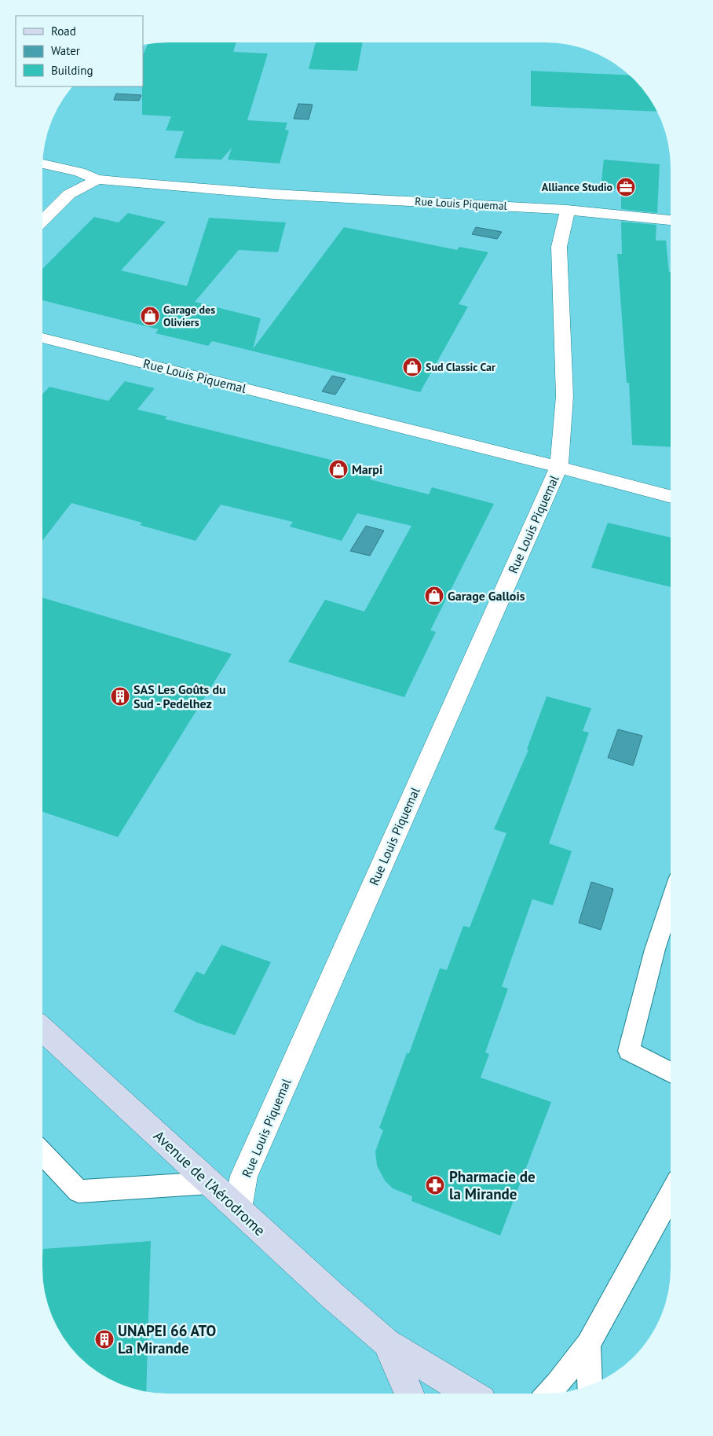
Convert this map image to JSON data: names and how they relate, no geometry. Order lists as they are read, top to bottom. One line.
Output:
{"streets":{"main road":["Avenue de l'Aérodrome"],"street":["Rue Louis Piquemal"]},"crossings":[["Rue Louis Piquemal","Avenue de l'Aérodrome"]],"places":{"office":["Alliance Studio"],"shop":["Garage des Oliviers","Sud Classic Car","Marpi","Garage Gallois"],"building":["SAS Les Goûts du Sud - Pedelhez","UNAPEI 66 ATO La Mirande"],"pharmacy":["Pharmacie de la Mirande"]},"legend":["Road","Water","Building"]}
